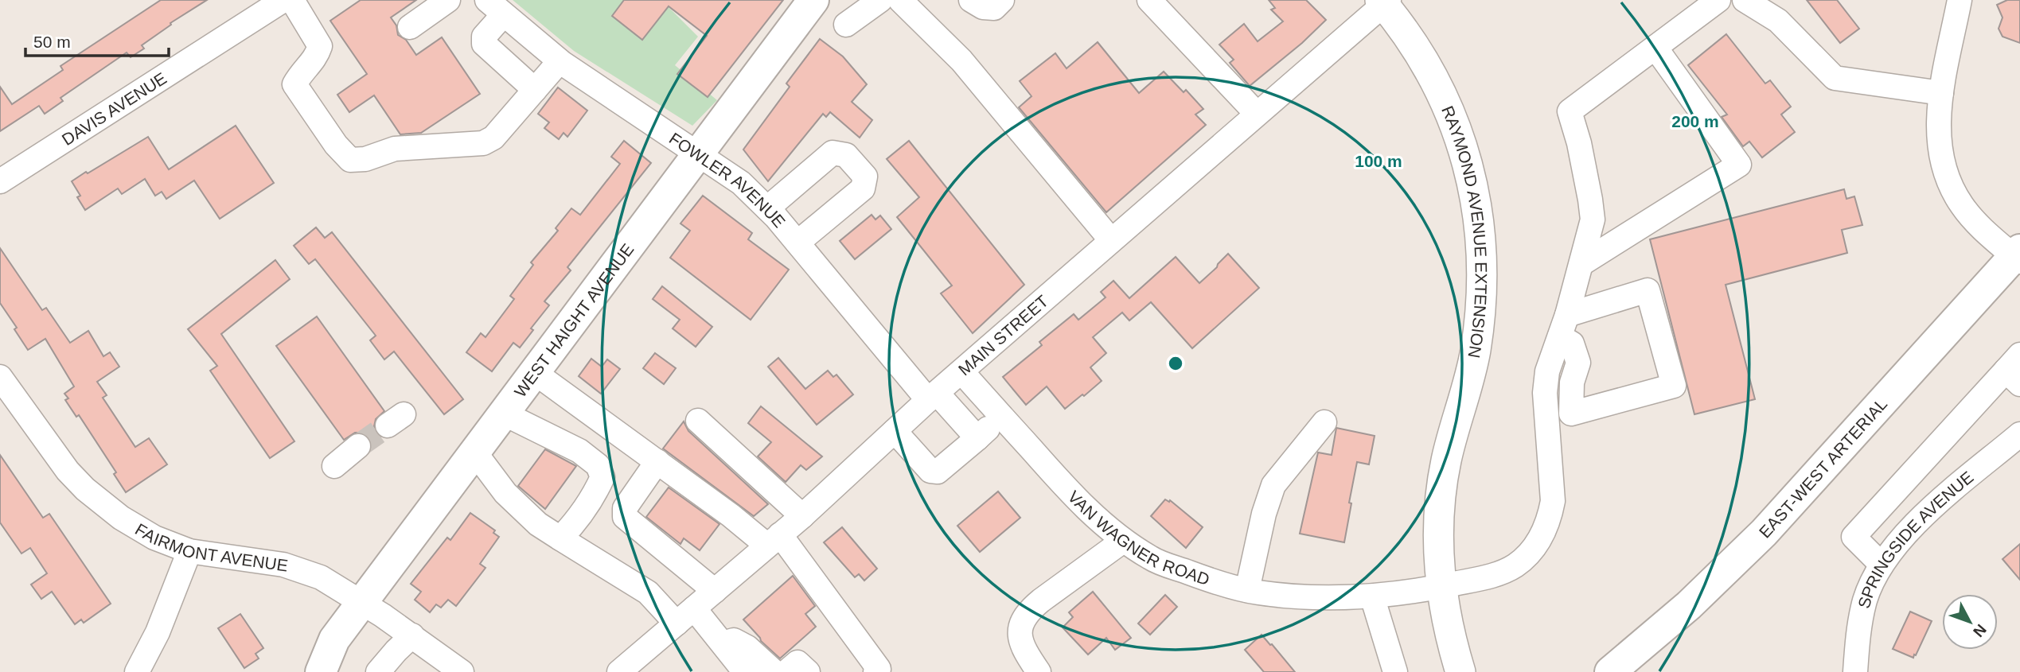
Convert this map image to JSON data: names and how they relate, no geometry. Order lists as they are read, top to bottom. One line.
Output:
{"streets":{"highway":["WEST HAIGHT AVENUE","EAST-WEST ARTERIAL"],"main road":["RAYMOND AVENUE EXTENSION"],"street":["DAVIS AVENUE","FOWLER AVENUE","MAIN STREET","VAN WAGNER ROAD","SPRINGSIDE AVENUE","FAIRMONT AVENUE"]},"crossings":[["FOWLER AVENUE","WEST HAIGHT AVENUE"],["FOWLER AVENUE","MAIN STREET"],["RAYMOND AVENUE EXTENSION","MAIN STREET"],["RAYMOND AVENUE EXTENSION","VAN WAGNER ROAD"],["WEST HAIGHT AVENUE","FAIRMONT AVENUE"],["MAIN STREET","VAN WAGNER ROAD"]],"scale_bar":"50 m","north":"bottom right","rings":["200 m","100 m"]}
